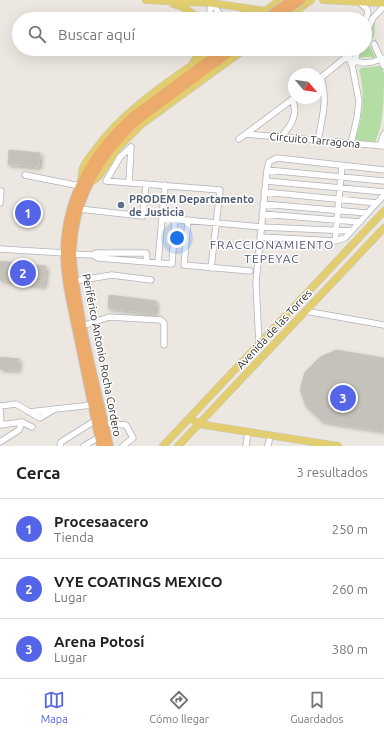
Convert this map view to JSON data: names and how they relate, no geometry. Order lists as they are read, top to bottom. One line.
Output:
{"streets":{"highway":["Periférico Antonio Rocha Cordero"],"main road":["Avenida de las Torres"],"street":["Circuito Tarragona"]},"districts":["FRACCIONAMIENTO TEPEYAC"],"places":["PRODEM Departamento de Justicia"],"north":"bottom right","page":{"search":"Buscar aquí","pins":["1","2","3"],"heading":["Cerca","3 resultados"],"list":[{"mark":"1","name":"Procesaacero","note":"Tienda","value":"250 m"},{"mark":"2","name":"VYE COATINGS MEXICO","note":"Lugar","value":"260 m"},{"mark":"3","name":"Arena Potosí","note":"Lugar","value":"380 m"}],"nav":["Mapa","Cómo llegar","Guardados"]}}
